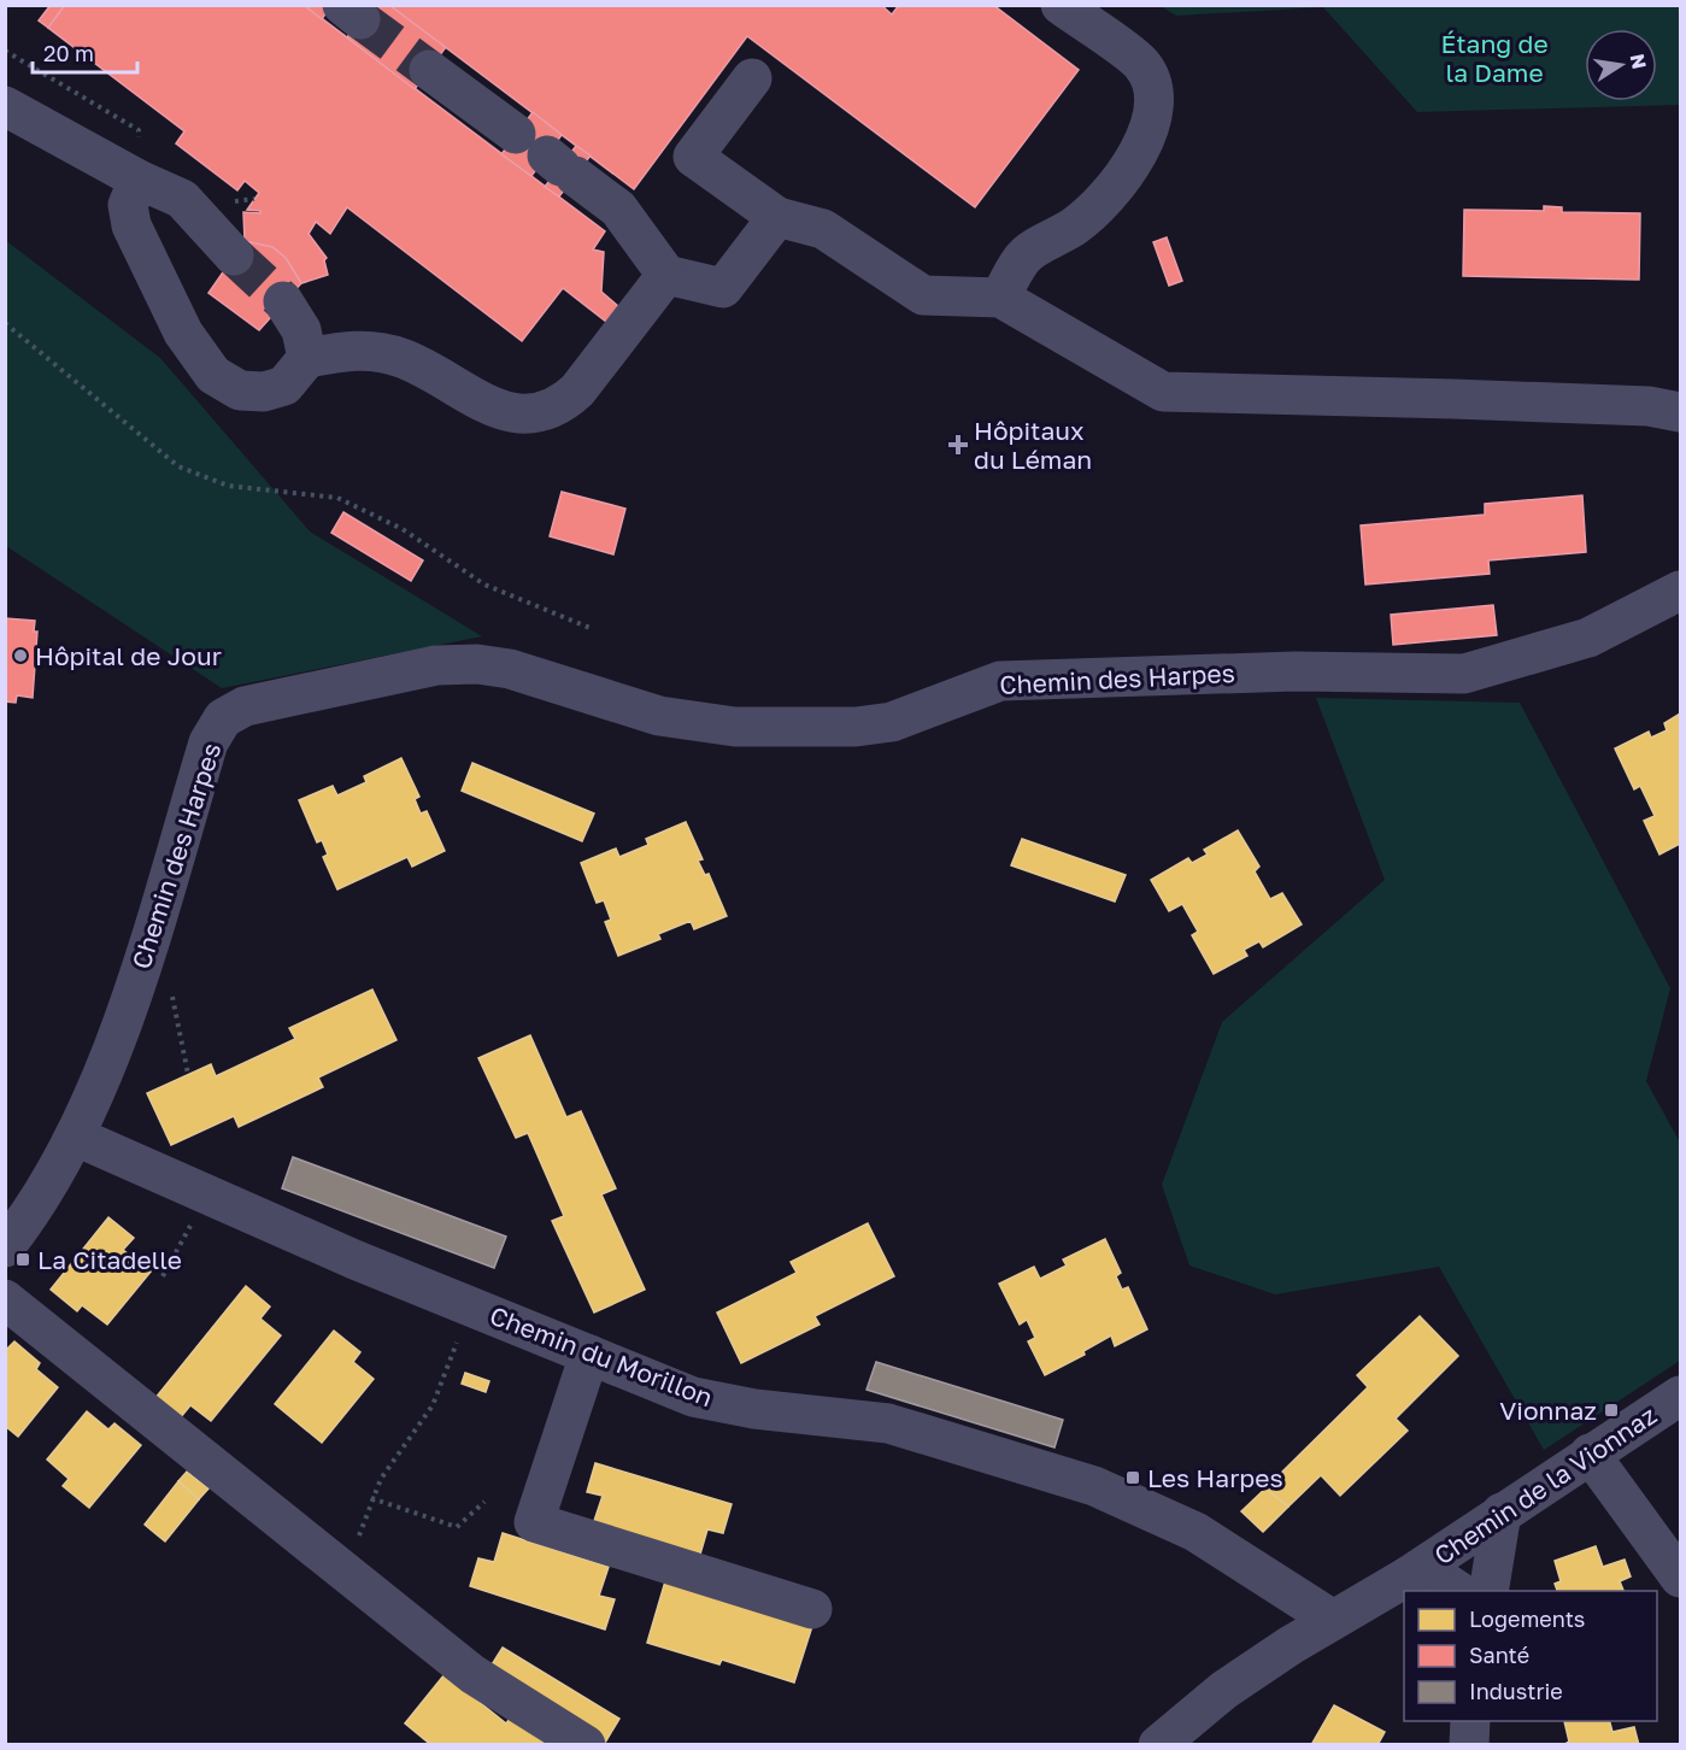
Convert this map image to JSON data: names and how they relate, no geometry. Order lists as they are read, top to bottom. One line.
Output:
{"streets":{"street":["Chemin des Harpes","Chemin du Morillon","Chemin de la Vionnaz"]},"crossings":[["Chemin des Harpes","Chemin du Morillon"],["Chemin du Morillon","Chemin de la Vionnaz"]],"parks":["Étang de la Dame"],"places":{"health":["Hôpitaux du Léman"],"other":["Hôpital de Jour"],"transit":["La Citadelle","Vionnaz","Les Harpes"]},"legend":["Logements","Santé","Industrie"],"scale_bar":"20 m","north":"right"}
